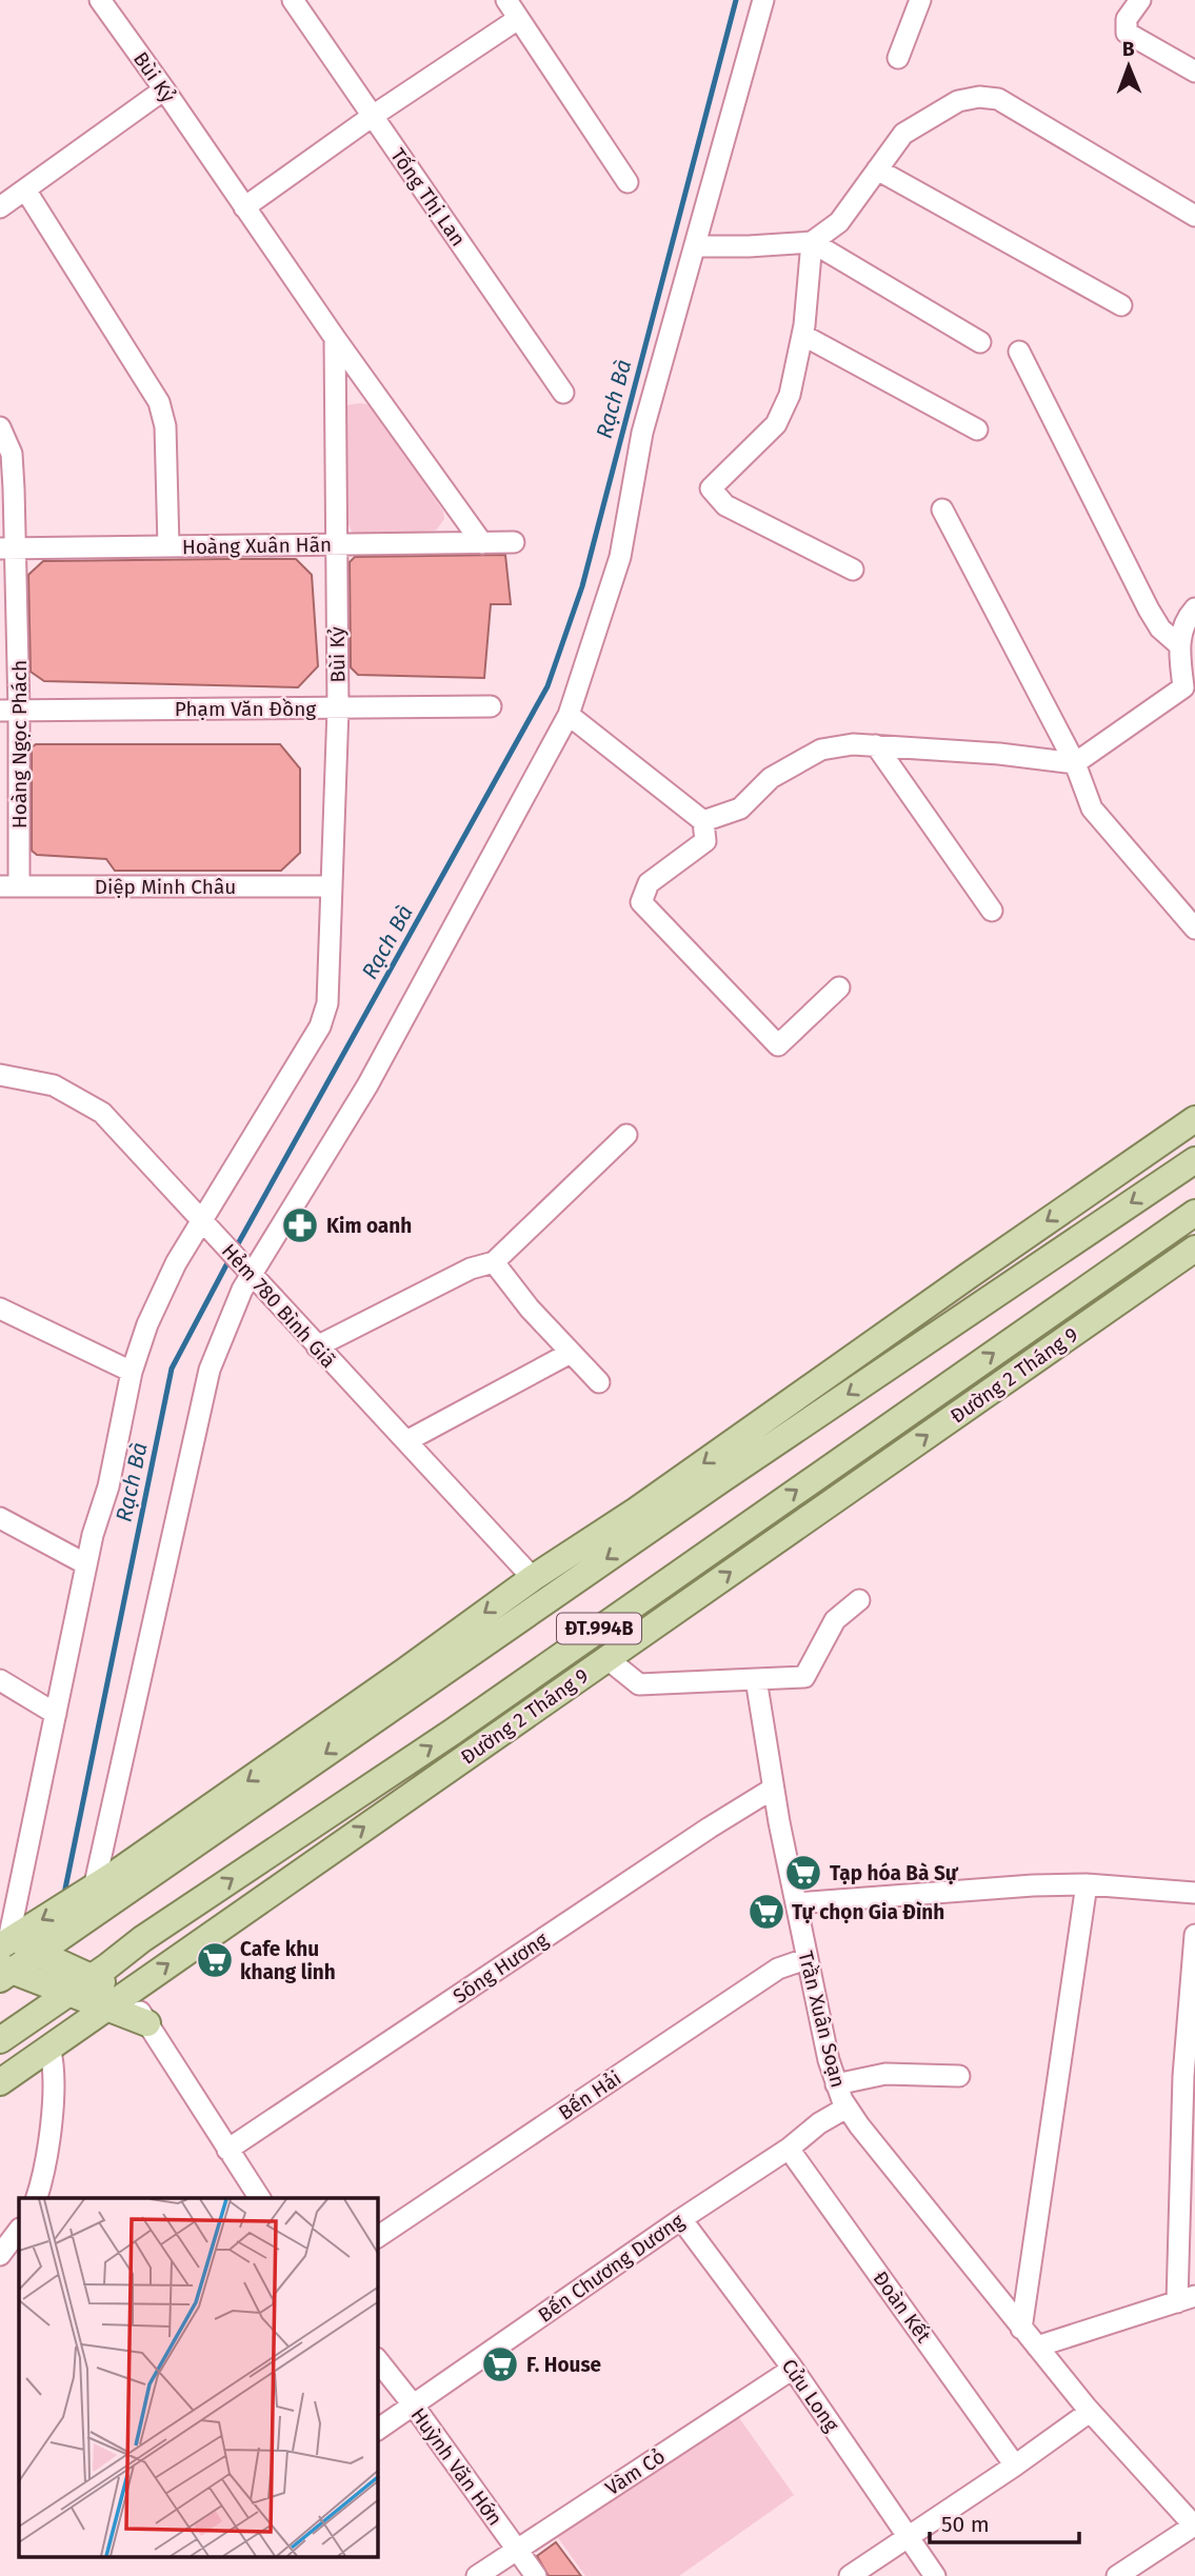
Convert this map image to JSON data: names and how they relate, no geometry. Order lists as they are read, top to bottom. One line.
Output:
{"streets":{"main road":["Đường 2 Tháng 9","ĐT.994B"],"street":["Bùi Kỷ","Tống Thị Lan","Hoàng Xuân Hãn","Phạm Văn Đồng","Hoàng Ngọc Phách","Diệp Minh Châu","Hẻm 780 Bình Giã","Sông Hương","Trần Xuân Soạn","Bến Hải","Bến Chương Dương","Đoàn Kết","Cửu Long","Huỳnh Văn Hớn","Vàm Cỏ"]},"crossings":[["Bùi Kỷ","Hoàng Xuân Hãn"],["Bùi Kỷ","Phạm Văn Đồng"],["Bùi Kỷ","Diệp Minh Châu"],["Bùi Kỷ","Hẻm 780 Bình Giã"],["Bùi Kỷ","ĐT.994B"],["Hoàng Xuân Hãn","Hoàng Ngọc Phách"],["Phạm Văn Đồng","Hoàng Ngọc Phách"],["Hoàng Ngọc Phách","Diệp Minh Châu"],["Hẻm 780 Bình Giã","ĐT.994B"],["Sông Hương","Trần Xuân Soạn"],["Trần Xuân Soạn","Bến Hải"],["Trần Xuân Soạn","Bến Chương Dương"],["Bến Chương Dương","Đoàn Kết"],["Bến Chương Dương","Cửu Long"],["Bến Chương Dương","Huỳnh Văn Hớn"],["Cửu Long","Vàm Cỏ"],["Huỳnh Văn Hớn","Vàm Cỏ"]],"water":["Rạch Bà"],"places":{"pharmacy":["Kim oanh"],"supermarket":["Tạp hóa Bà Sự","Tự chọn Gia Đình","Cafe khu khang linh","F. House"]},"scale_bar":"50 m","north":"top"}
